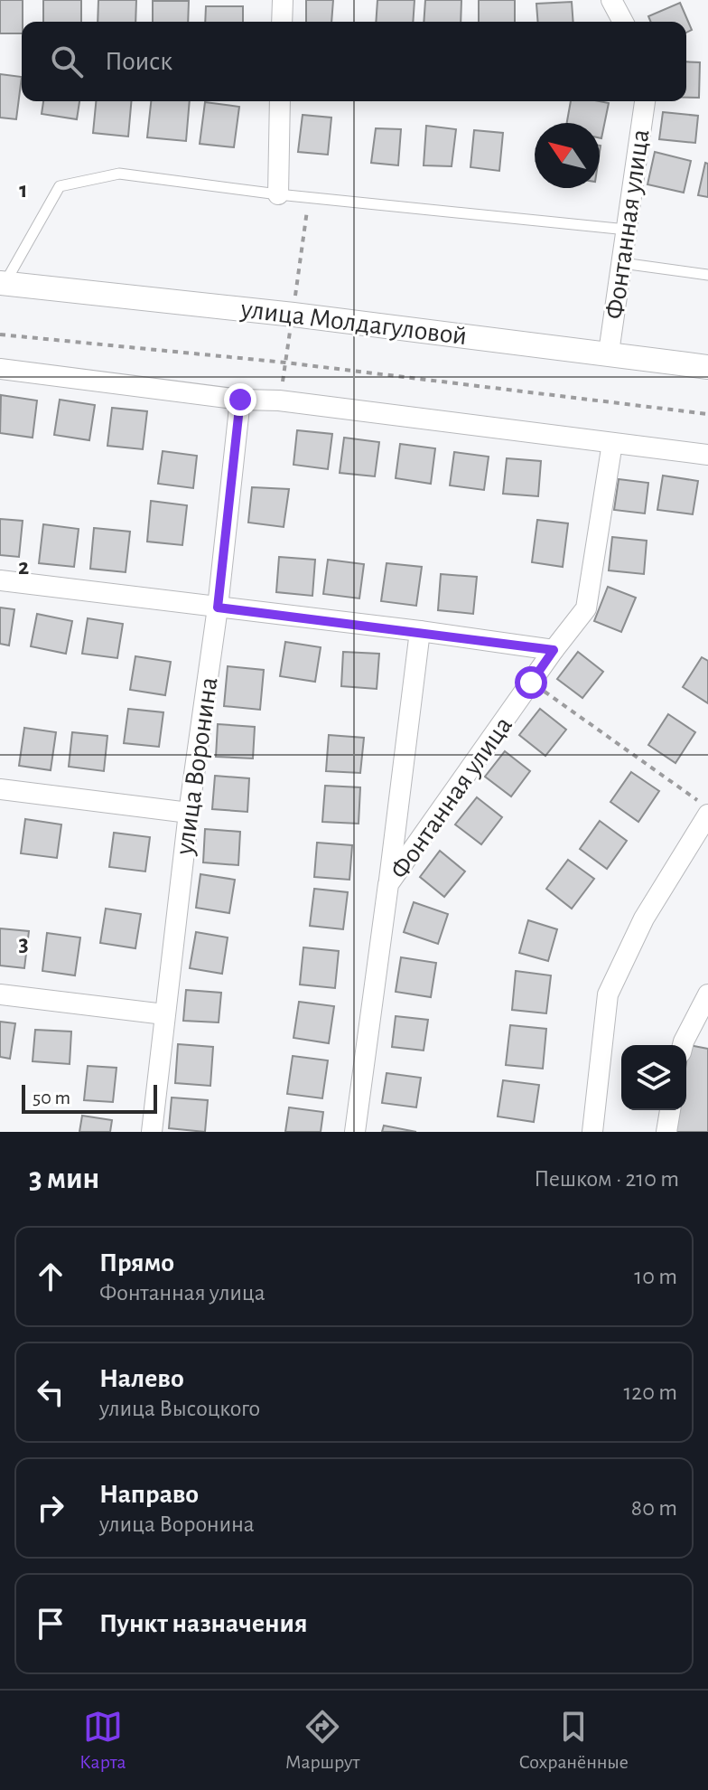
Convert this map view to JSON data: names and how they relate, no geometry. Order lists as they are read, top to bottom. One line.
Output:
{"streets":{"street":["Фонтанная улица","улица Молдагуловой","улица Воронина"]},"crossings":[["Фонтанная улица","улица Молдагуловой"]],"scale_bar":"50 m","north":"top left","page":{"search":"Поиск","scale":"50 m","heading":["3 мин","Пешком · 210 m"],"list":[["Прямо","Фонтанная улица","10 m"],["Налево","улица Высоцкого","120 m"],["Направо","улица Воронина","80 m"],"Пункт назначения"],"nav":["Карта","Маршрут","Сохранённые"]},"grid":{"rows":["1","2","3"]}}
